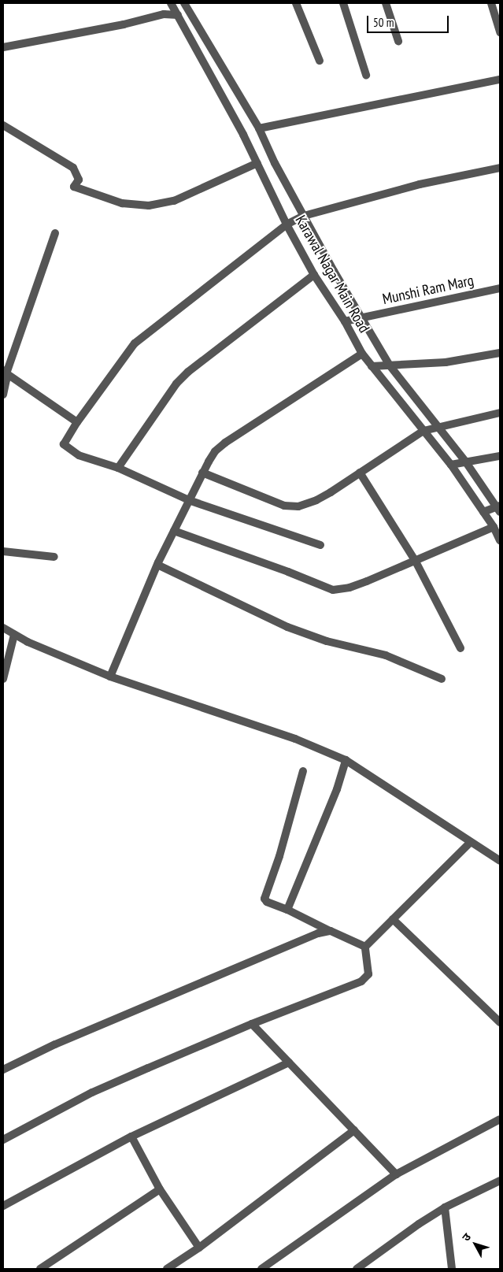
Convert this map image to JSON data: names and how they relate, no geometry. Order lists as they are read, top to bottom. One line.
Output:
{"streets":{"street":["Karawal Nagar Main Road","Munshi Ram Marg"]},"crossings":[["Karawal Nagar Main Road","Munshi Ram Marg"]],"scale_bar":"50 m","north":"top left"}
